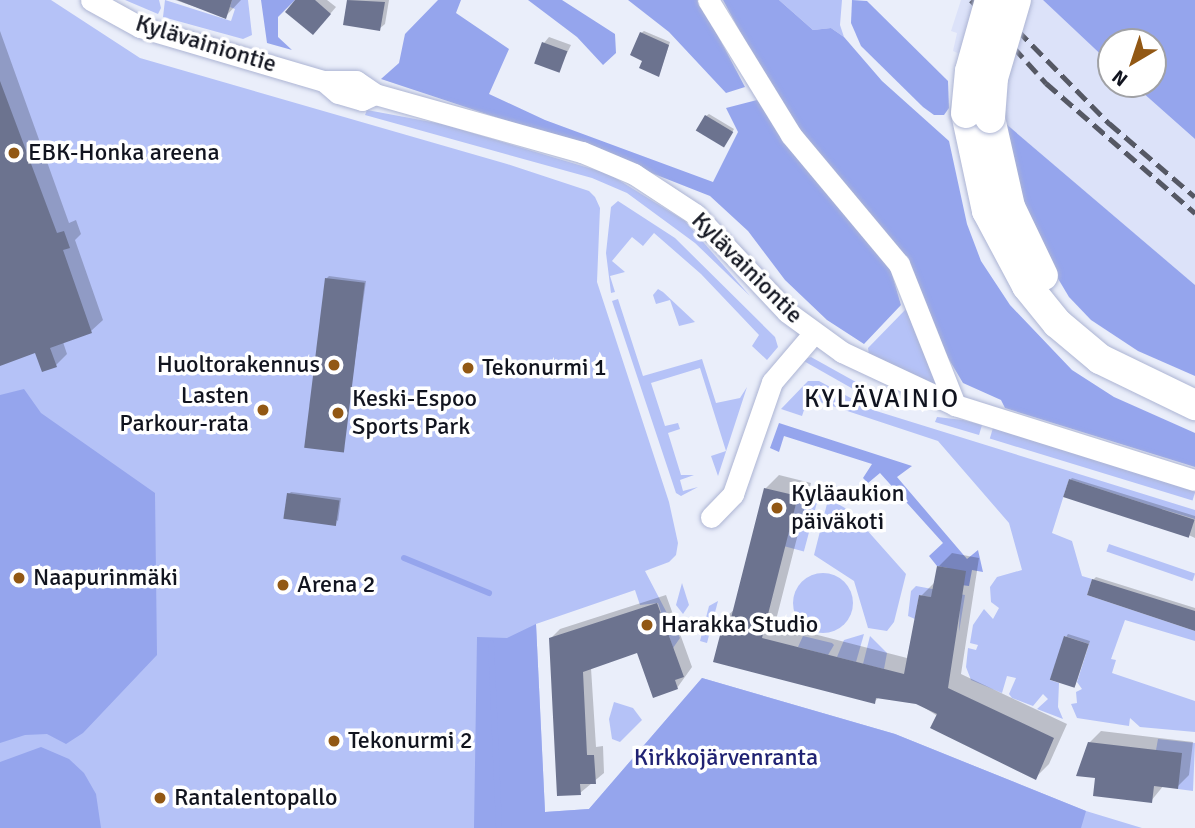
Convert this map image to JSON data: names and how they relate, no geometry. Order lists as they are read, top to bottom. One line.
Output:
{"streets":{"street":["Kylävainiontie"]},"districts":["KYLÄVAINIO"],"parks":["Kirkkojärvenranta"],"places":["EBK-Honka areena","Huoltorakennus","Tekonurmi 1","Lasten Parkour-rata","Keski-Espoo Sports Park","Kyläaukion päiväkoti","Naapurinmäki","Arena 2","Harakka Studio","Tekonurmi 2","Rantalentopallo"],"north":"bottom left"}
